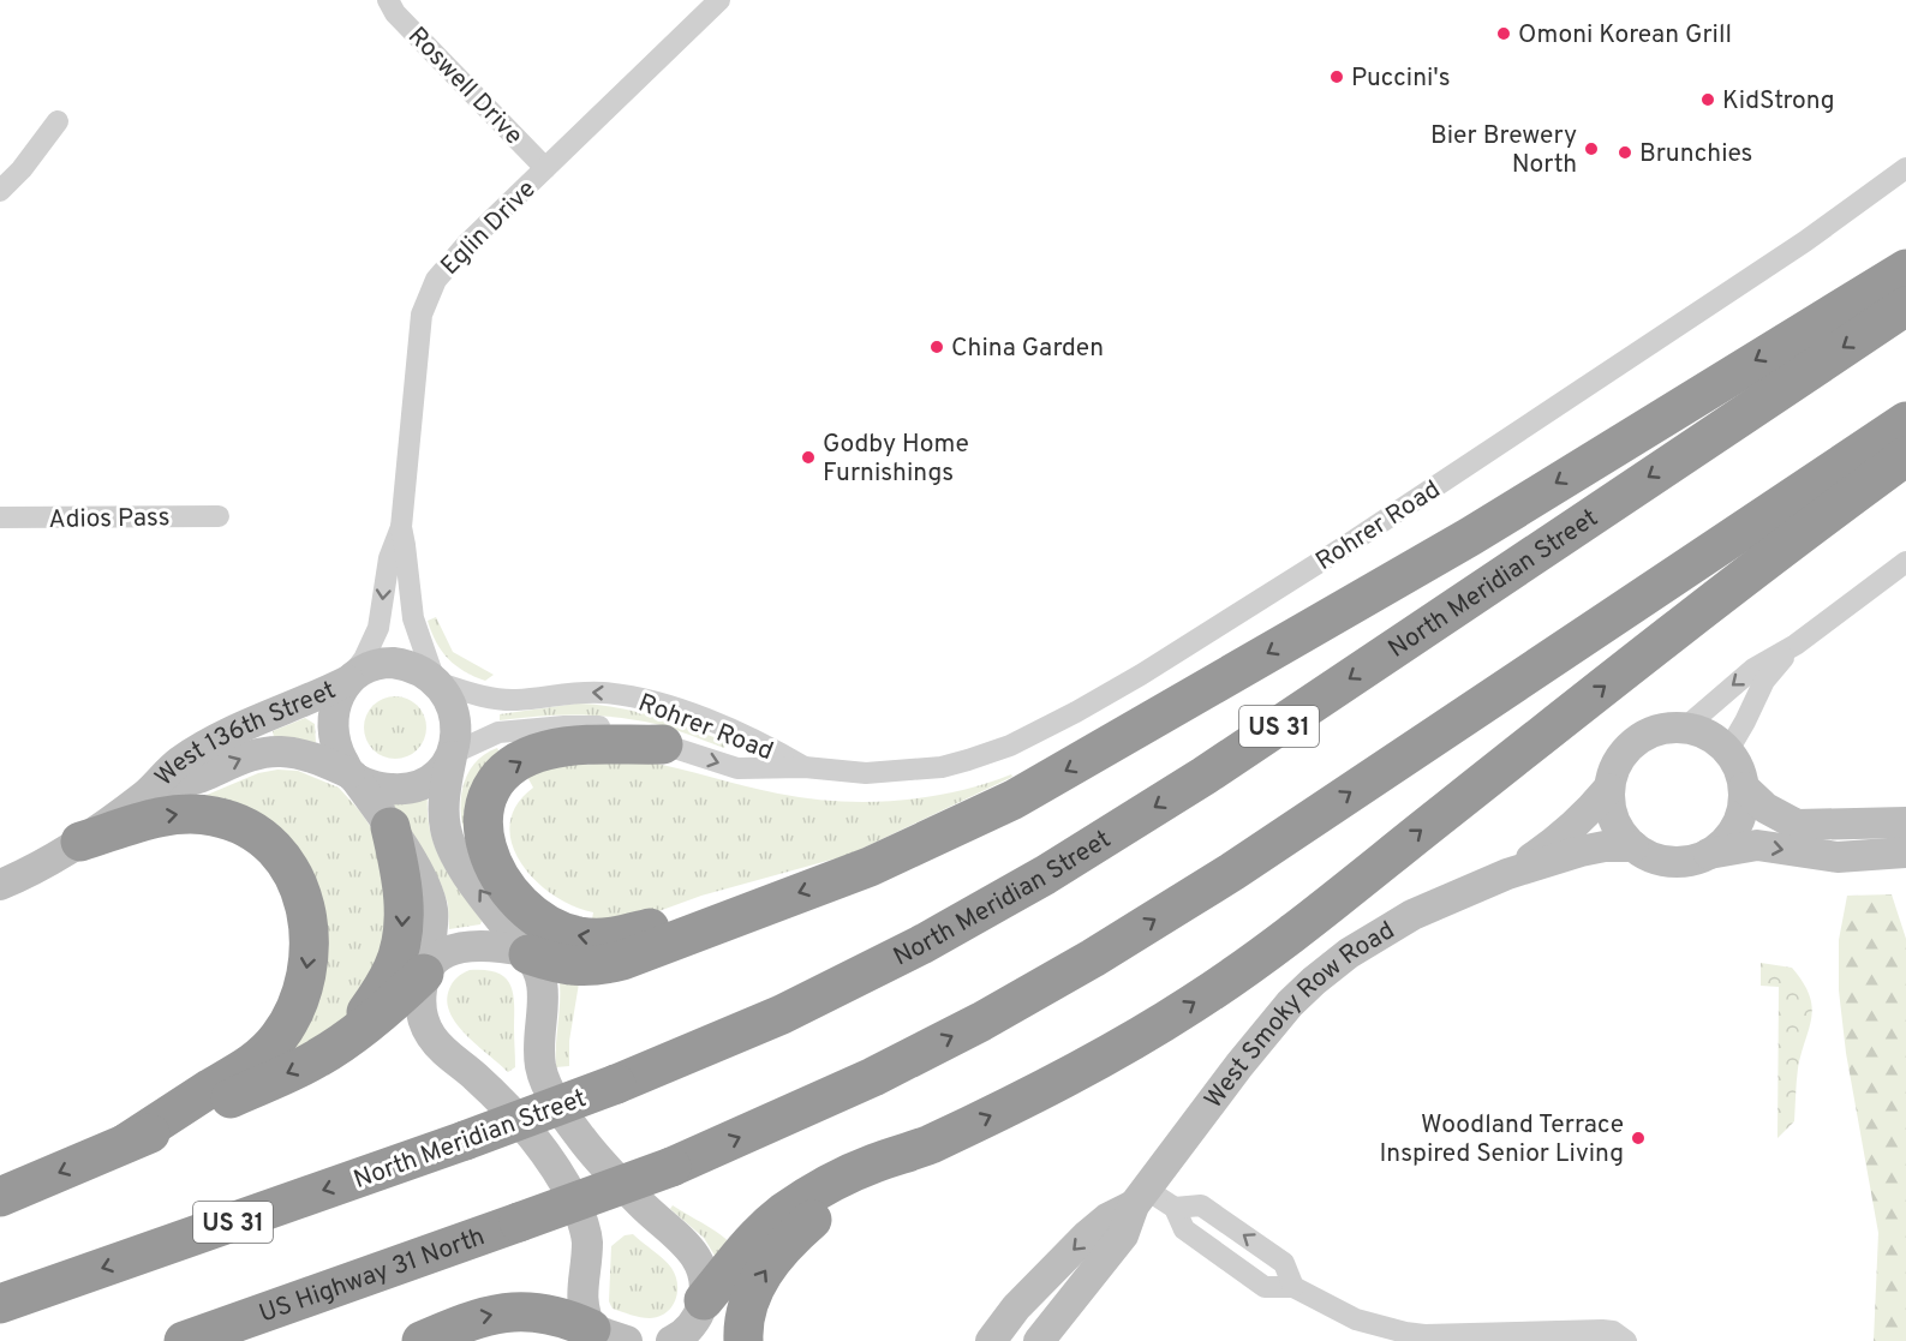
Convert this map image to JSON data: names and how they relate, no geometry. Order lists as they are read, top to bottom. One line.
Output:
{"streets":{"highway":["North Meridian Street","US 31","US Highway 31 North"],"street":["Roswell Drive","Eglin Drive","Adios Pass","Rohrer Road","West 136th Street","West Smoky Row Road"]},"crossings":[["Roswell Drive","Eglin Drive"],["Eglin Drive","Rohrer Road"],["Eglin Drive","West 136th Street"],["Rohrer Road","West 136th Street"]],"places":["Omoni Korean Grill","Puccini's","KidStrong","Bier Brewery North","Brunchies","China Garden","Godby Home Furnishings","Woodland Terrace Inspired Senior Living"]}
